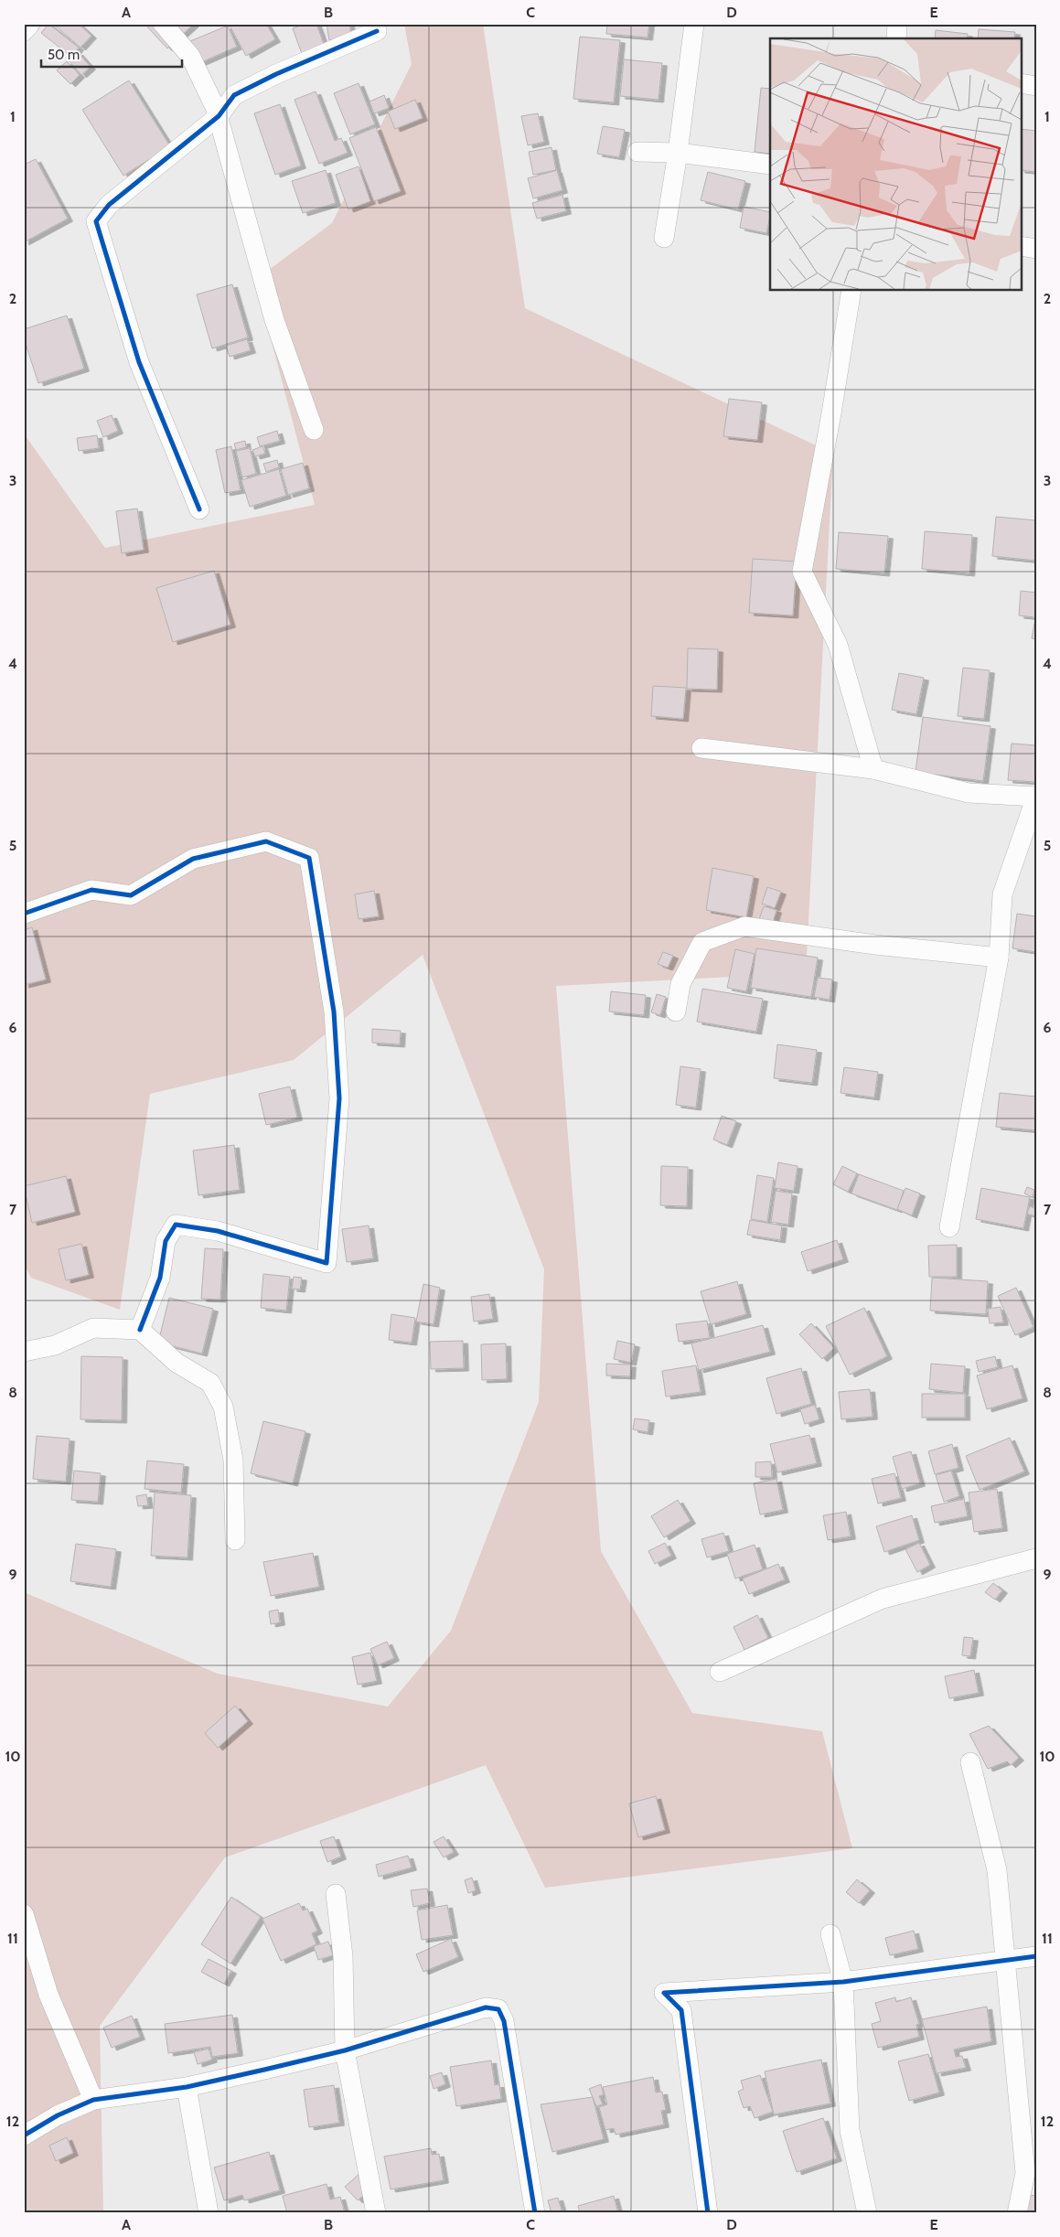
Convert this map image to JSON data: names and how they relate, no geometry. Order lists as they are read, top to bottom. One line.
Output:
{"scale_bar":"50 m","grid":{"columns":["A","B","C","D","E"],"rows":["1","2","3","4","5","6","7","8","9","10","11","12"]}}
